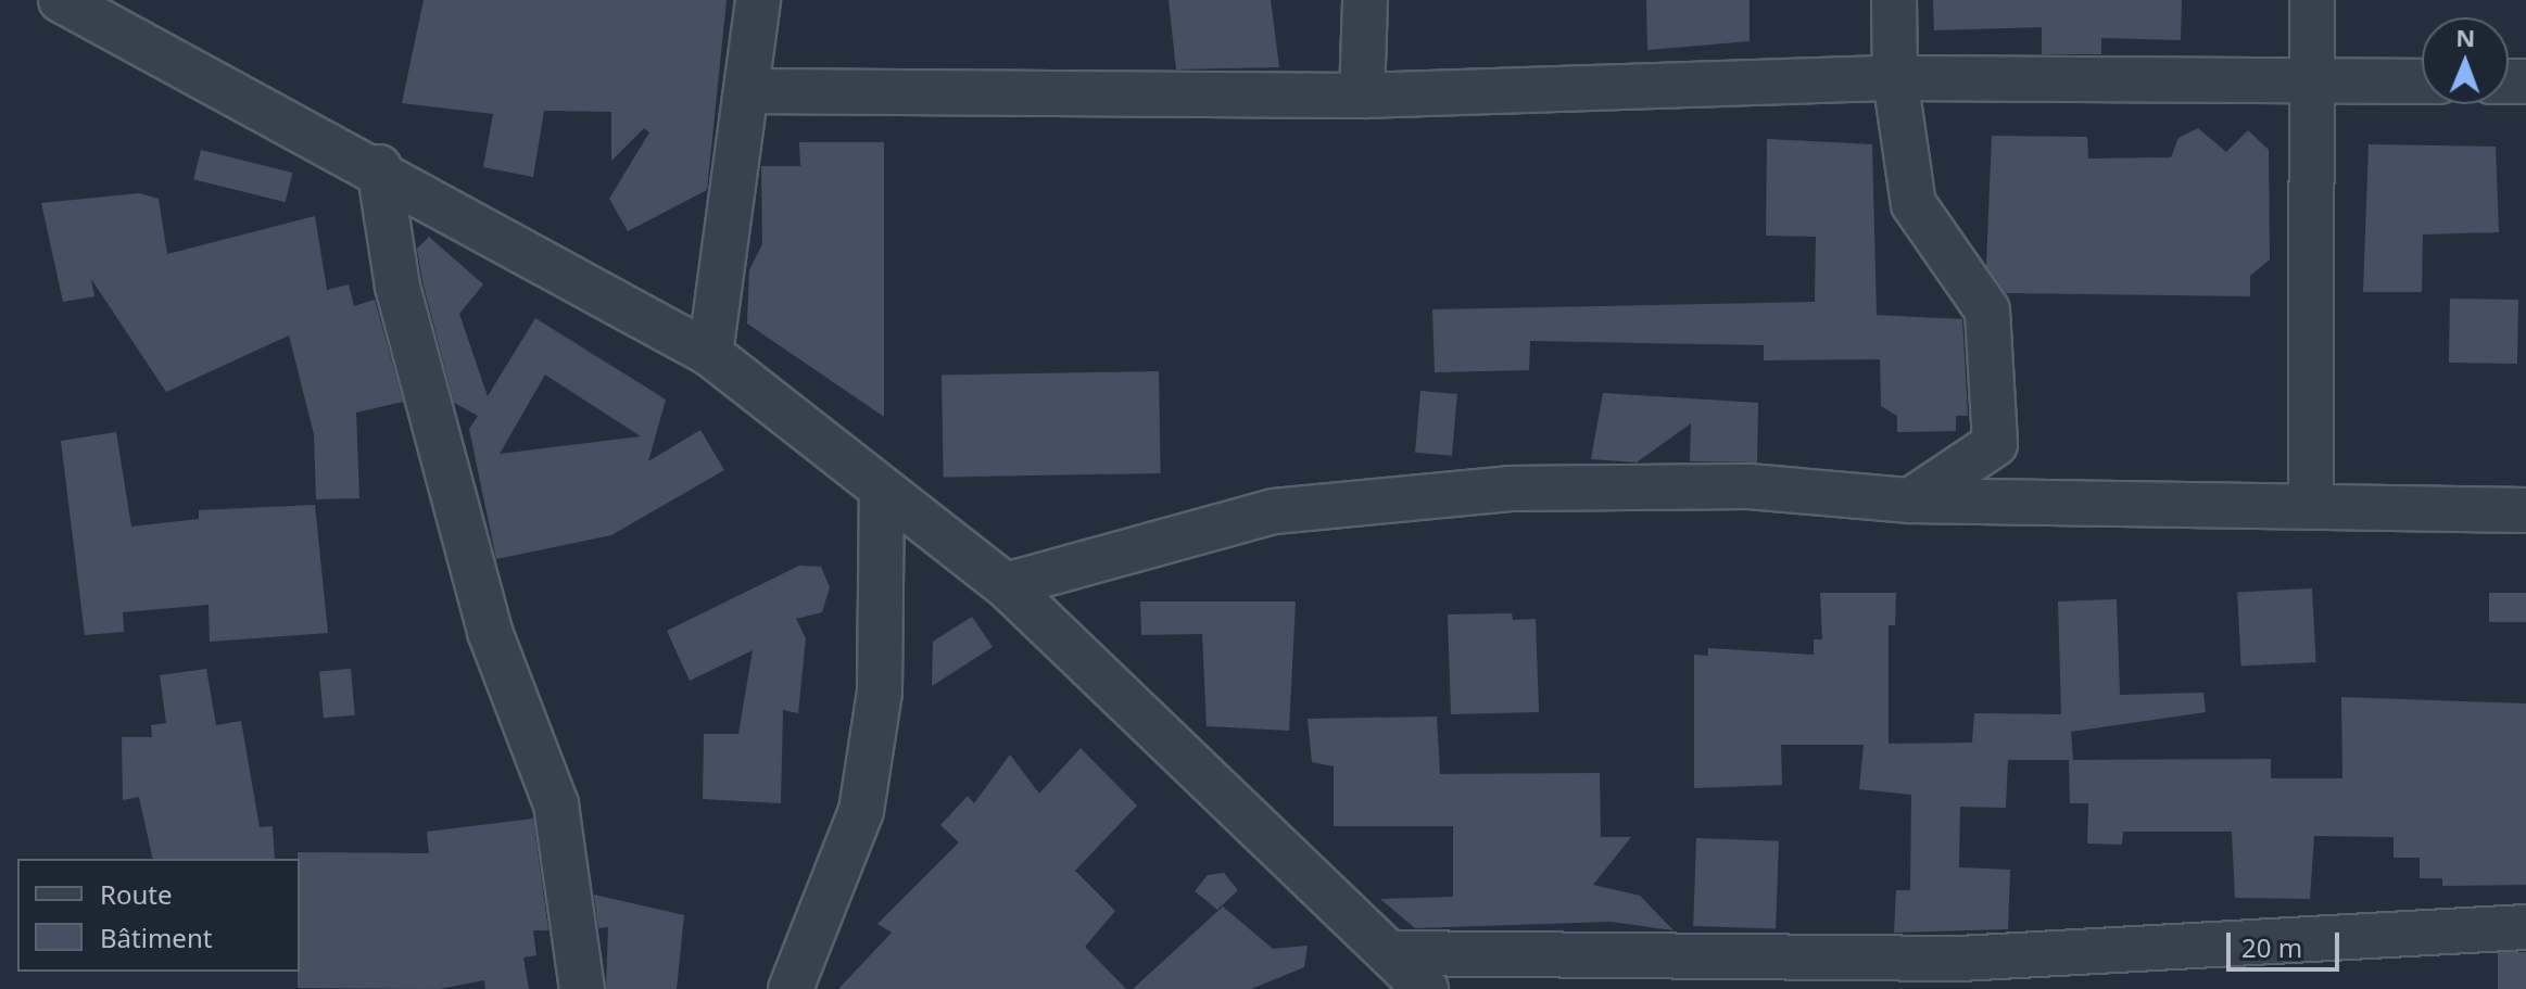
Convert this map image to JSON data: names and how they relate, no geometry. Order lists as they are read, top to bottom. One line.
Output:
{"legend":["Route","Bâtiment"],"scale_bar":"20 m","north":"top"}
